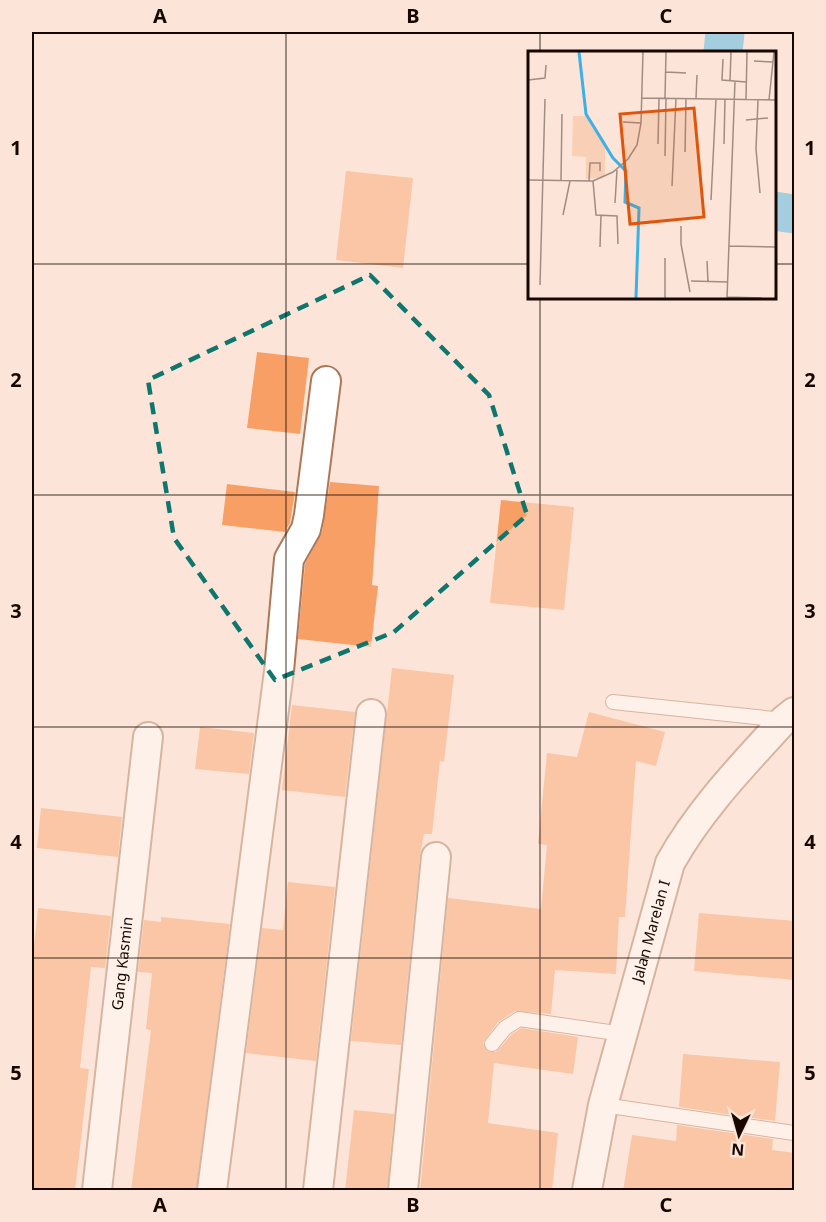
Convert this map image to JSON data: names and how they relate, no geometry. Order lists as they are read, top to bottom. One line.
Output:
{"streets":{"street":["Jalan Marelan I","Gang Kasmin"]},"north":"bottom","grid":{"columns":["A","B","C"],"rows":["1","2","3","4","5"]}}
